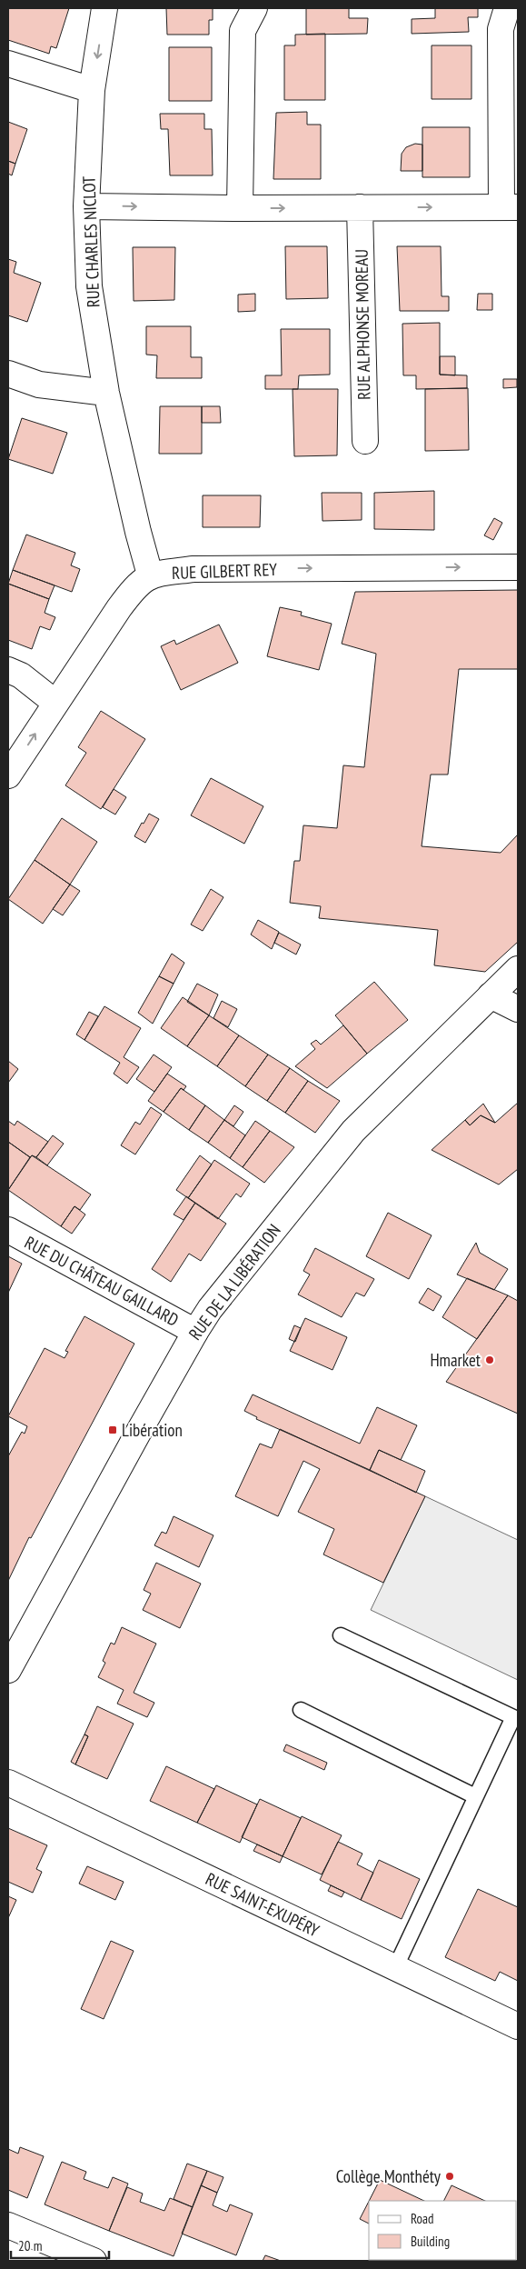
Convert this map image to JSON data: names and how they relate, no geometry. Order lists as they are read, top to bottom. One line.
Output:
{"streets":{"street":["RUE CHARLES NICLOT","RUE ALPHONSE MOREAU","RUE GILBERT REY","RUE DU CHÂTEAU GAILLARD","RUE DE LA LIBÉRATION","RUE SAINT-EXUPÉRY"]},"crossings":[["RUE CHARLES NICLOT","RUE GILBERT REY"],["RUE DU CHÂTEAU GAILLARD","RUE DE LA LIBÉRATION"]],"one_way":["RUE GILBERT REY"],"places":{"other":["Hmarket","Collège Monthéty"],"transit":["Libération"]},"legend":["Road","Building"],"scale_bar":"20 m"}
